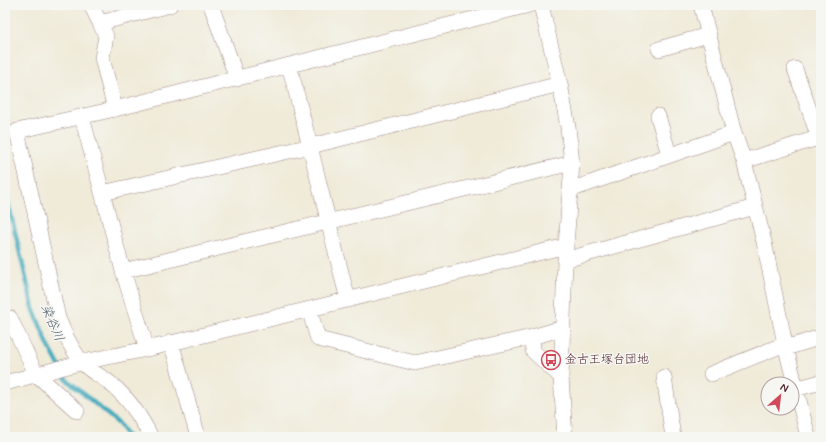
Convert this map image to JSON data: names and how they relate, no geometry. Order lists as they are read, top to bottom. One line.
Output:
{"water":["染谷川"],"places":{"bus stop":["金古王塚台団地"]},"north":"top right"}
